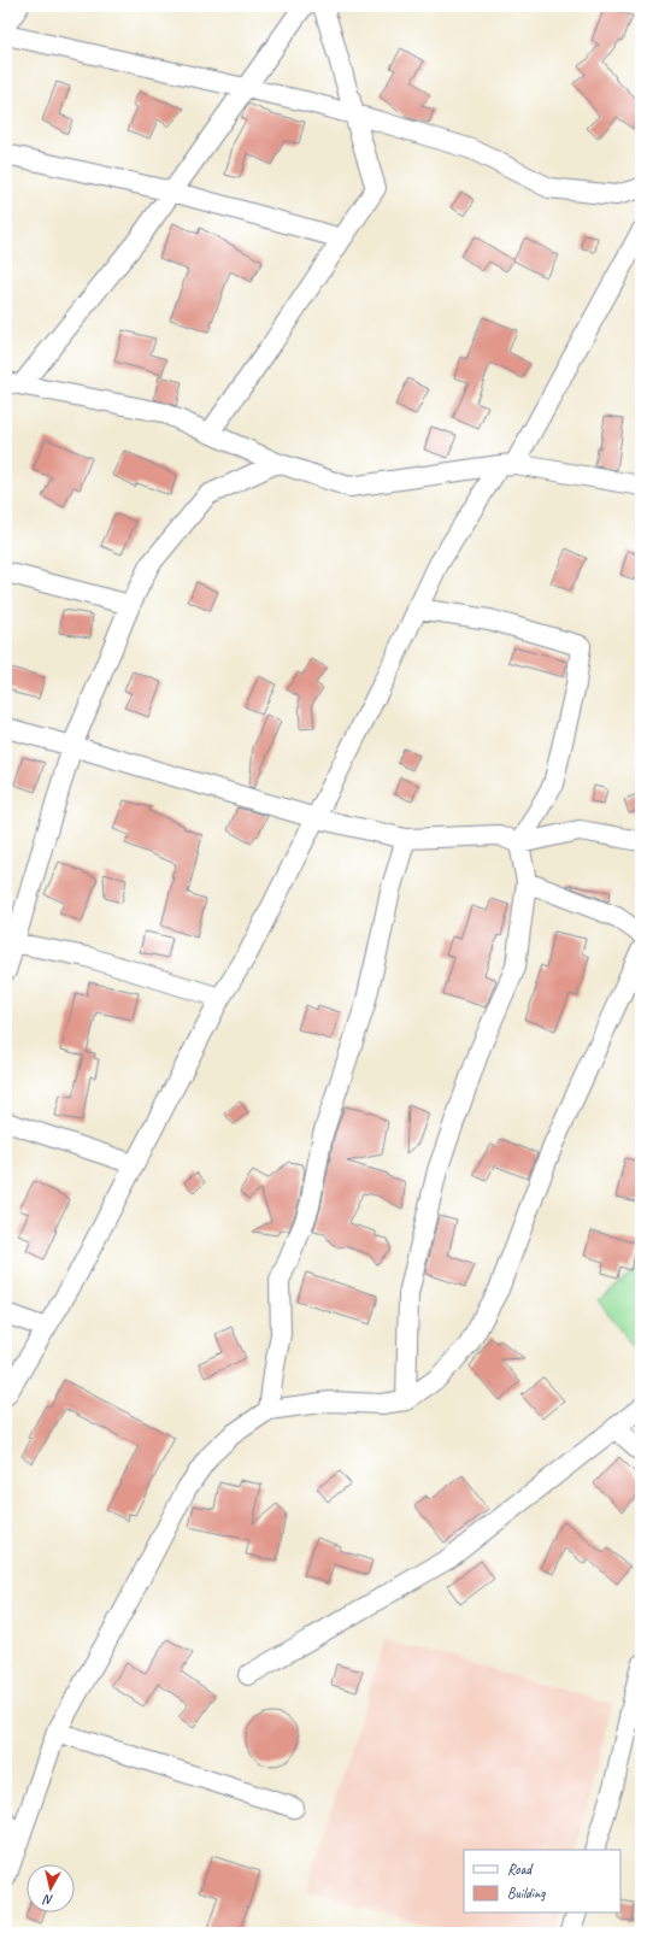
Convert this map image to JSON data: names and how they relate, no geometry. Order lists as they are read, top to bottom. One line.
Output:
{"legend":["Road","Building"],"north":"bottom"}
